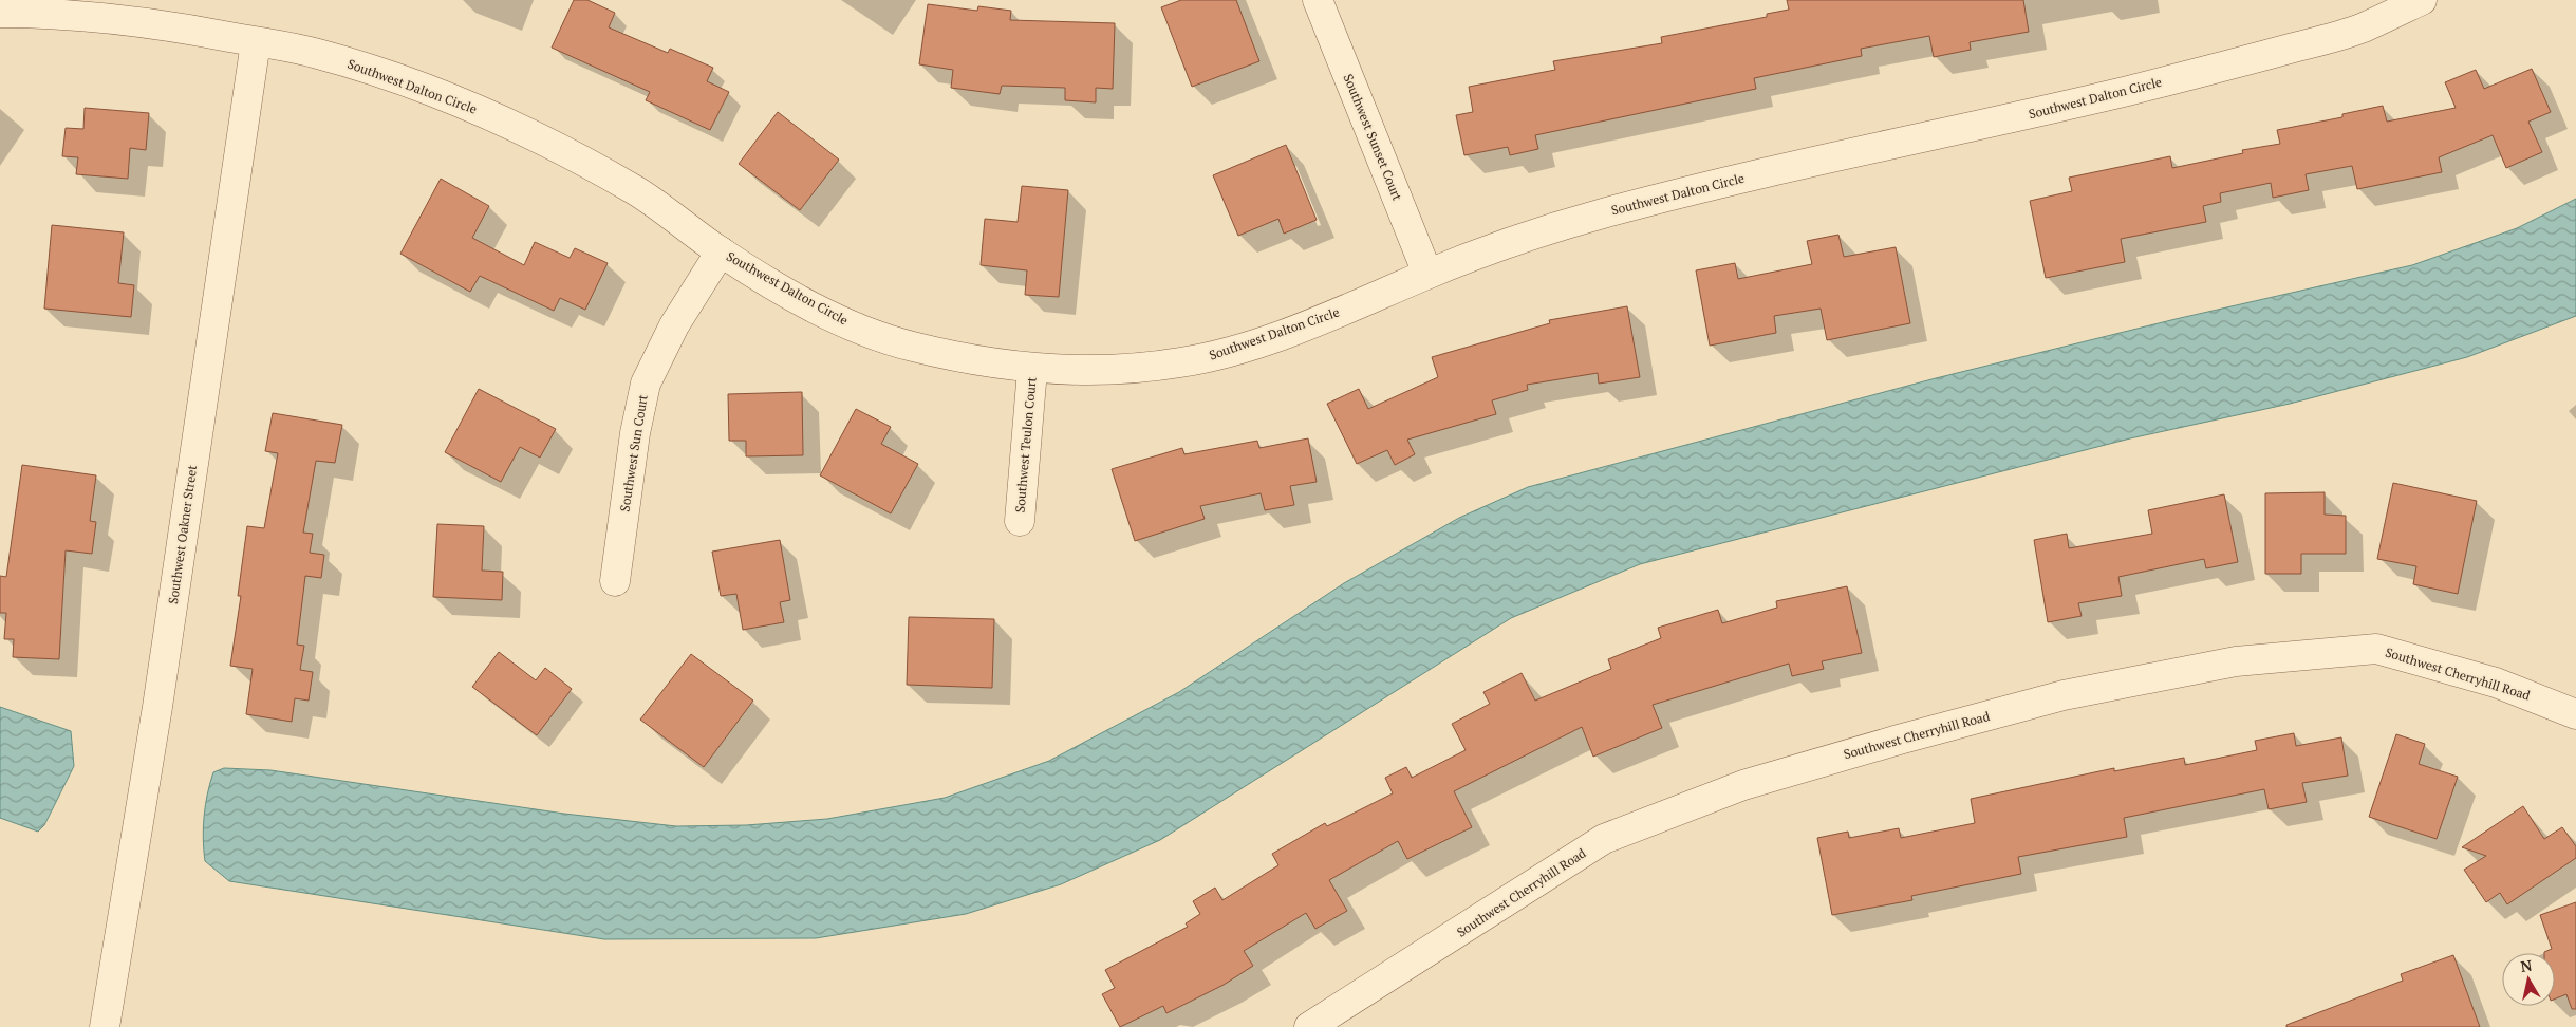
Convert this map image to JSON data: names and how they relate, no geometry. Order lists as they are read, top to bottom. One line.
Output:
{"streets":{"street":["Southwest Dalton Circle","Southwest Sunset Court","Southwest Teulon Court","Southwest Sun Court","Southwest Oakner Street","Southwest Cherryhill Road"]},"crossings":[["Southwest Dalton Circle","Southwest Sunset Court"],["Southwest Dalton Circle","Southwest Teulon Court"],["Southwest Dalton Circle","Southwest Sun Court"],["Southwest Dalton Circle","Southwest Oakner Street"]],"north":"top"}
